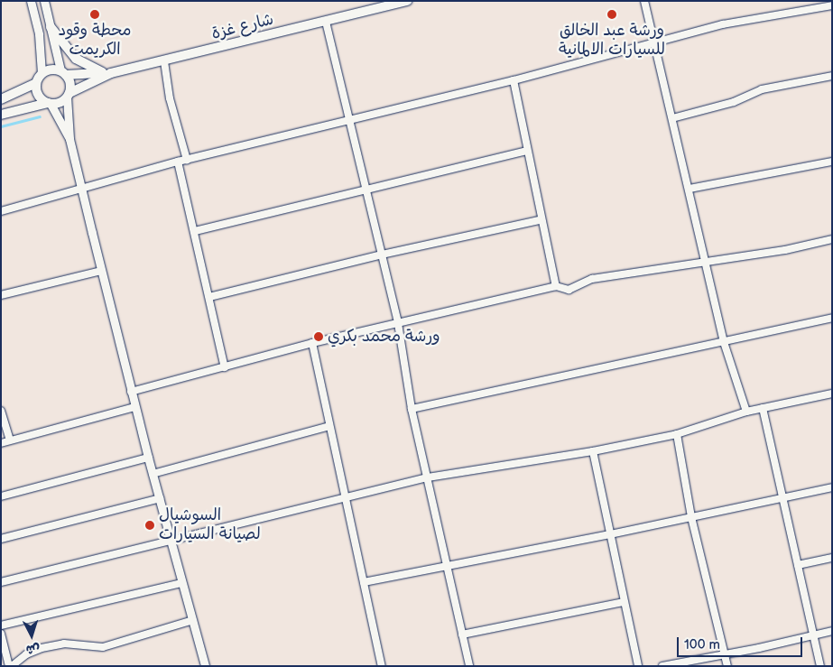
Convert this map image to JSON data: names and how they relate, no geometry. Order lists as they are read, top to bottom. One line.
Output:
{"streets":{"main road":["شارع غزة"]},"places":["محطة وقود الكريمت","ورشة عبد الخالق للسيارات الالمانية","ورشة محمد بكري","السوشيال لصيانة السيارات"],"scale_bar":"100 m","north":"bottom"}
